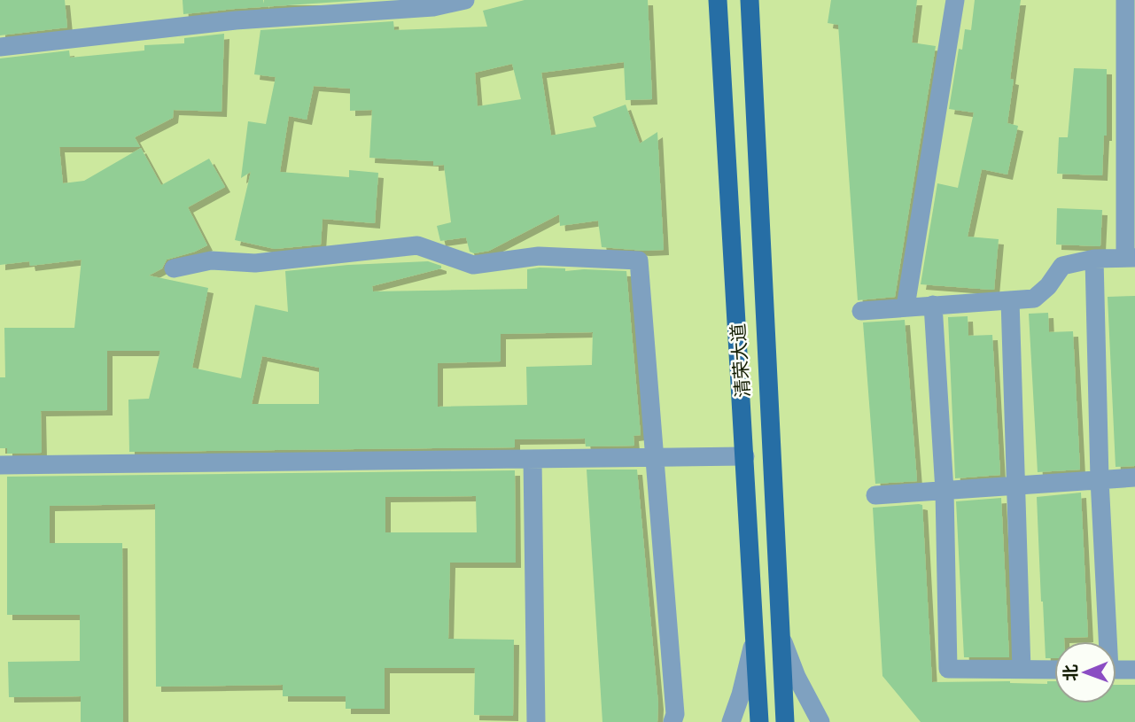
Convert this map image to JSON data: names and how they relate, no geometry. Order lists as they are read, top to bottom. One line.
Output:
{"streets":{"main road":["清荣大道"]},"north":"left"}
